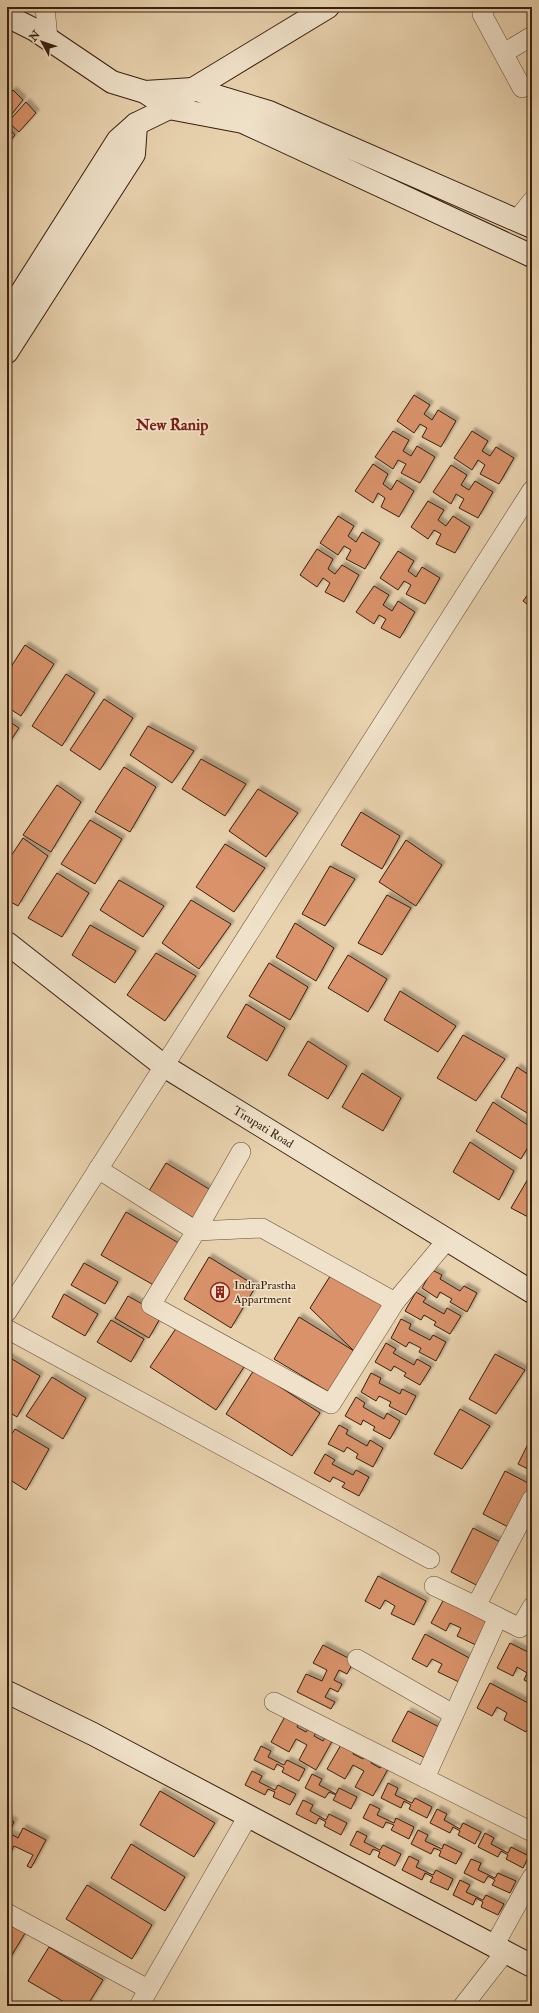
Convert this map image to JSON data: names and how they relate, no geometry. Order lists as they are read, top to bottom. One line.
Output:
{"streets":{"street":["Tirupati Road"]},"districts":["New Ranip"],"places":{"building":["IndraPrastha Appartment"]},"north":"top left"}
